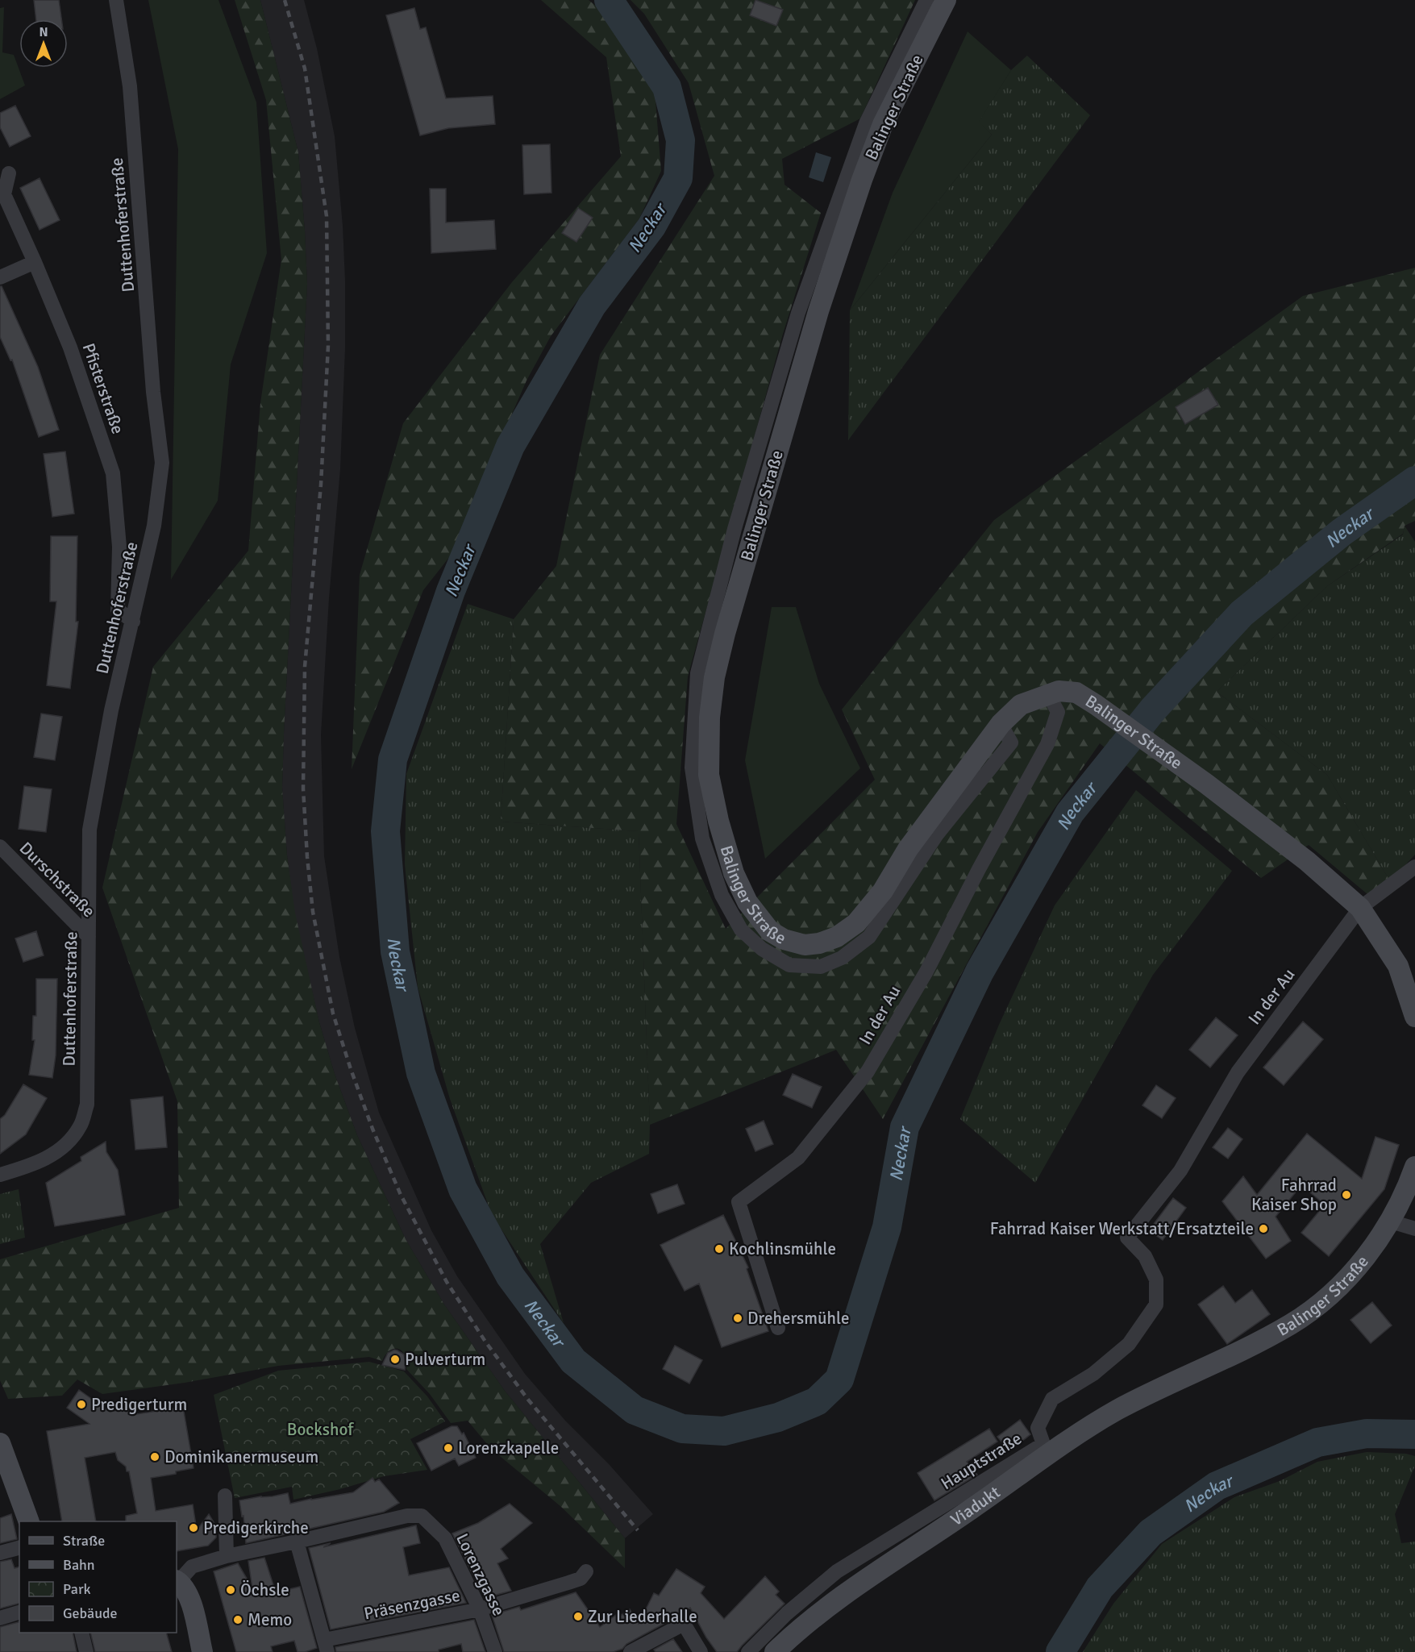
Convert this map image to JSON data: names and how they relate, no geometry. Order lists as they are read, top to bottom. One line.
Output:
{"streets":{"main road":["Balinger Straße","Viadukt"],"street":["Duttenhoferstraße","Pfisterstraße","Durschstraße","In der Au","Hauptstraße","Lorenzgasse","Präsenzgasse"]},"crossings":[["Balinger Straße","In der Au"],["Balinger Straße","Viadukt"],["Duttenhoferstraße","Pfisterstraße"],["Duttenhoferstraße","Durschstraße"],["In der Au","Hauptstraße"],["Lorenzgasse","Präsenzgasse"]],"water":["Neckar"],"parks":["Bockshof"],"places":["Fahrrad Kaiser Shop","Fahrrad Kaiser Werkstatt/Ersatzteile","Kochlinsmühle","Drehersmühle","Pulverturm","Predigerturm","Lorenzkapelle","Dominikanermuseum","Predigerkirche","Öchsle","Zur Liederhalle","Memo"],"legend":["Straße","Bahn","Park","Gebäude"],"north":"top"}
